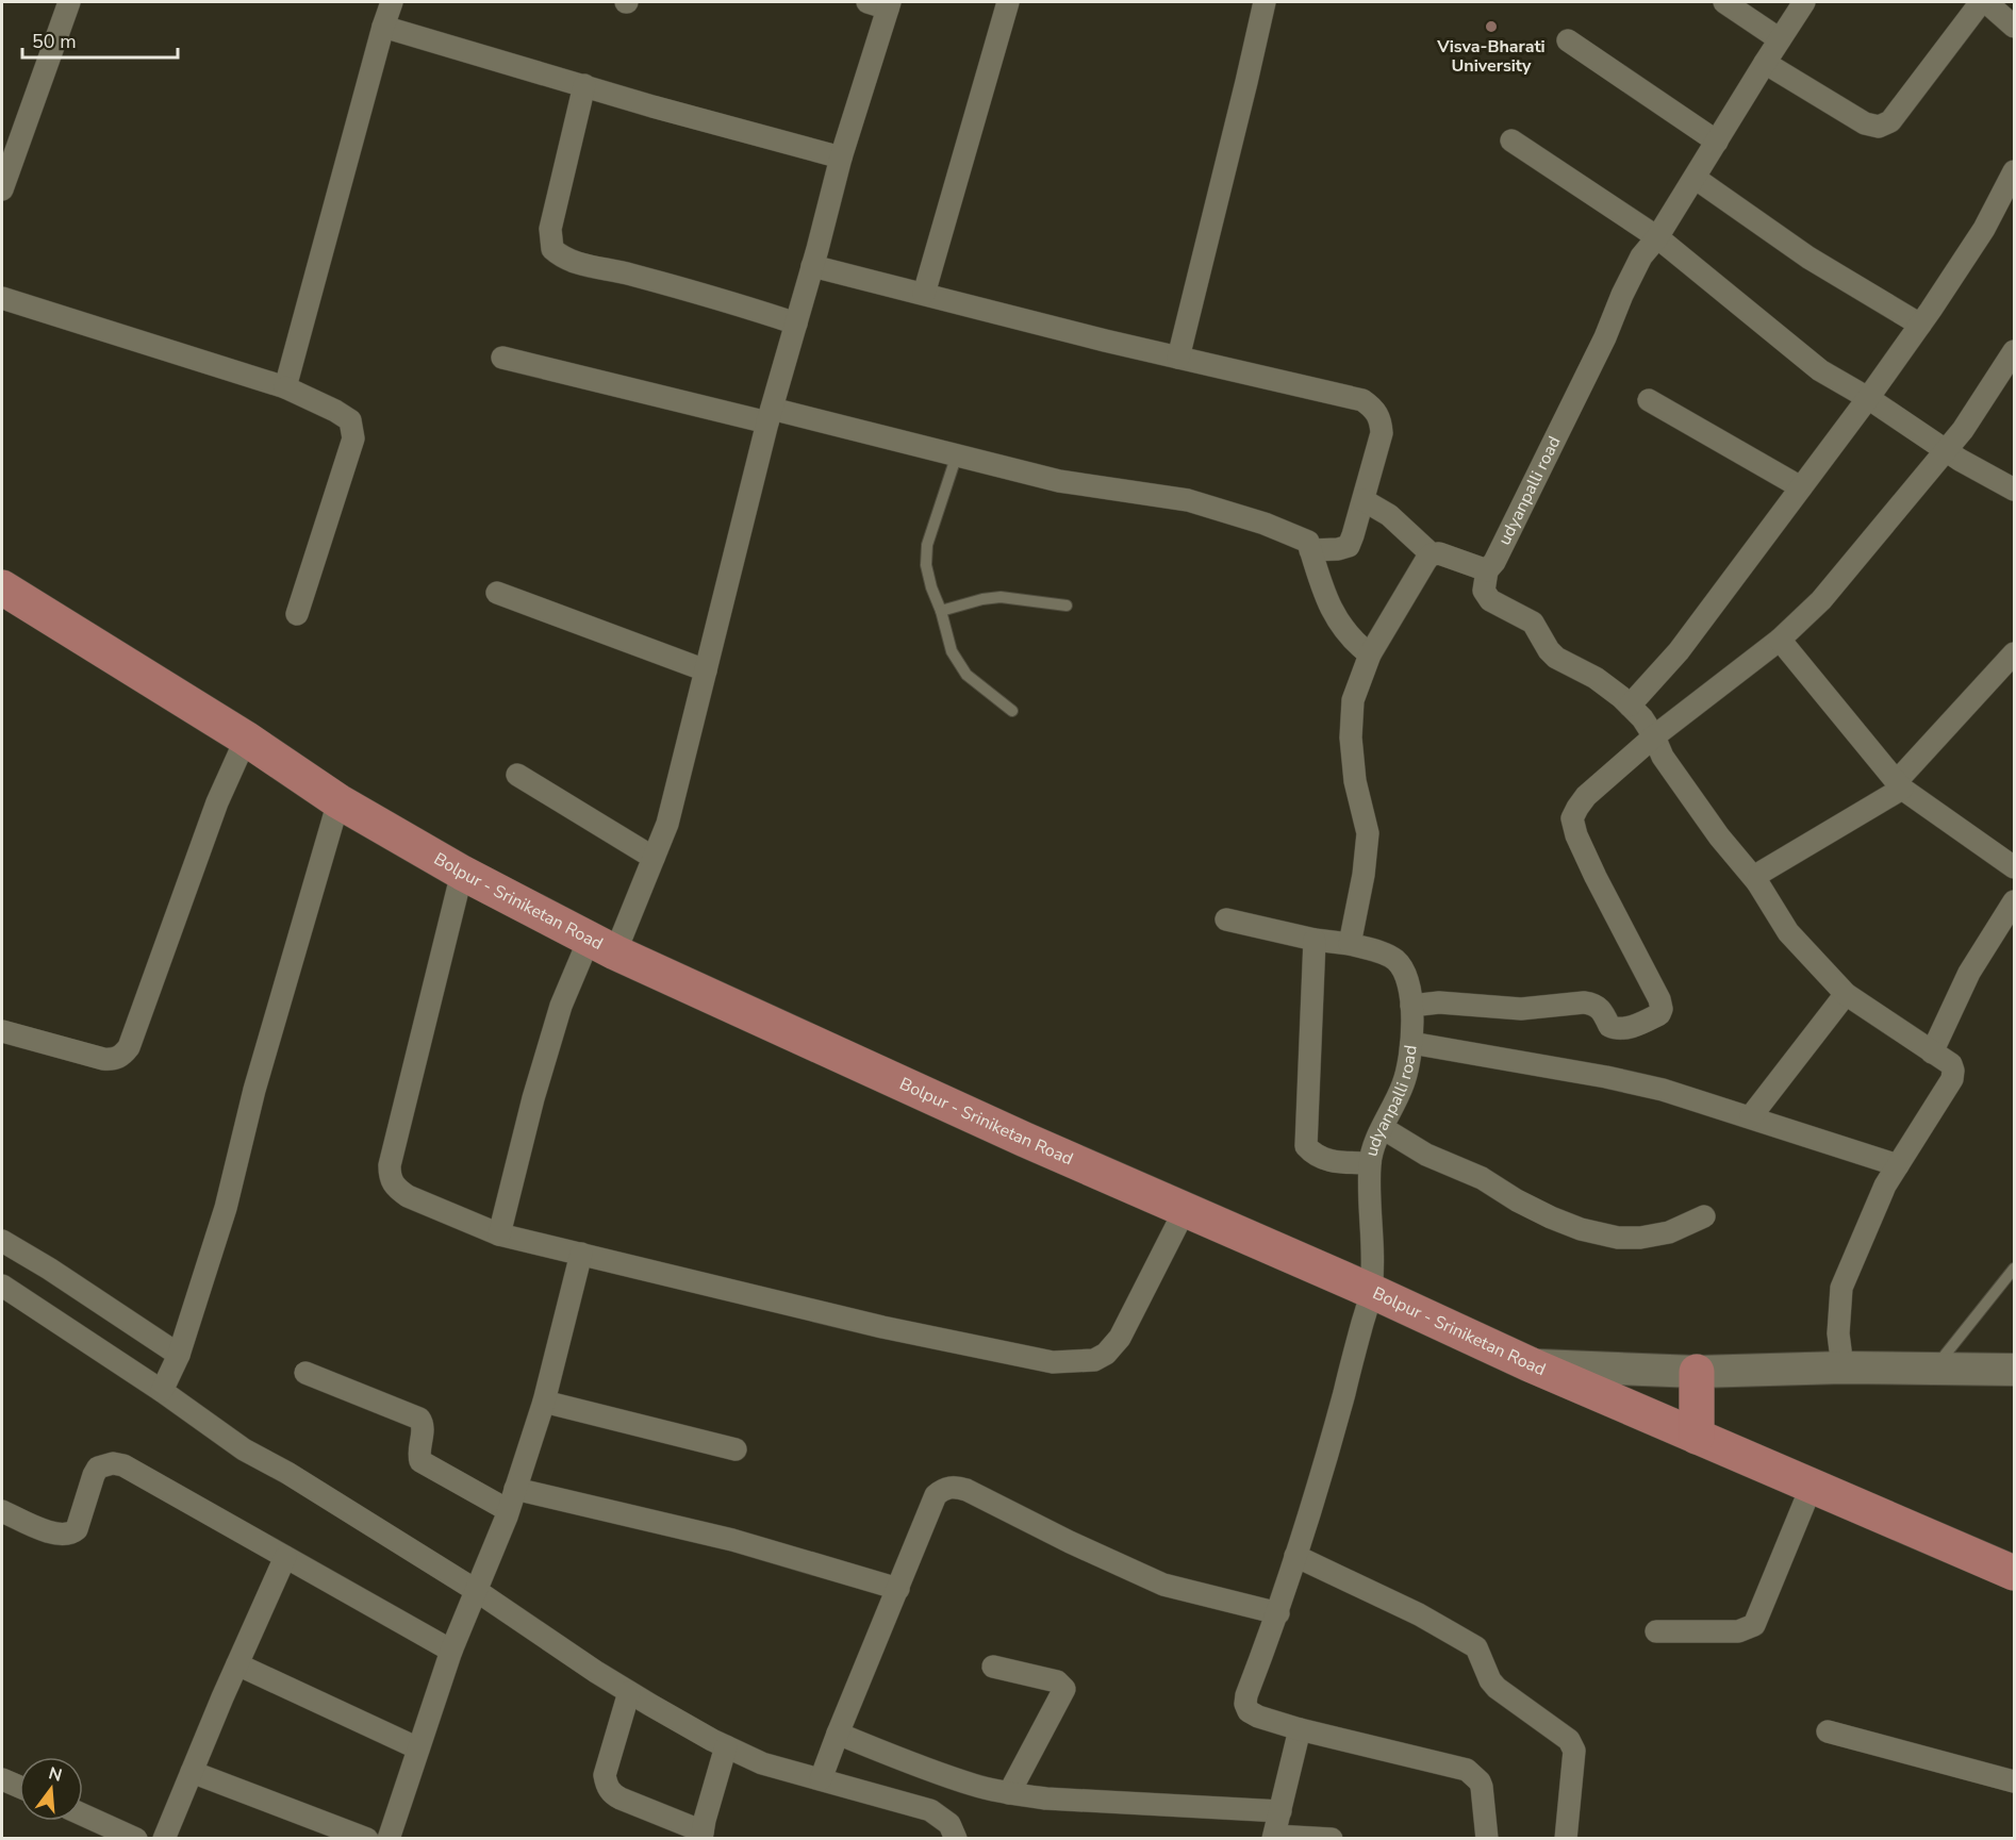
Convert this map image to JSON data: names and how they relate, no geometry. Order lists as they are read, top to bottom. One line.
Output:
{"streets":{"main road":["Bolpur - Sriniketan Road"],"street":["udyanpalli road"]},"crossings":[["udyanpalli road","Bolpur - Sriniketan Road"]],"places":["Visva-Bharati University"],"scale_bar":"50 m","north":"top"}
